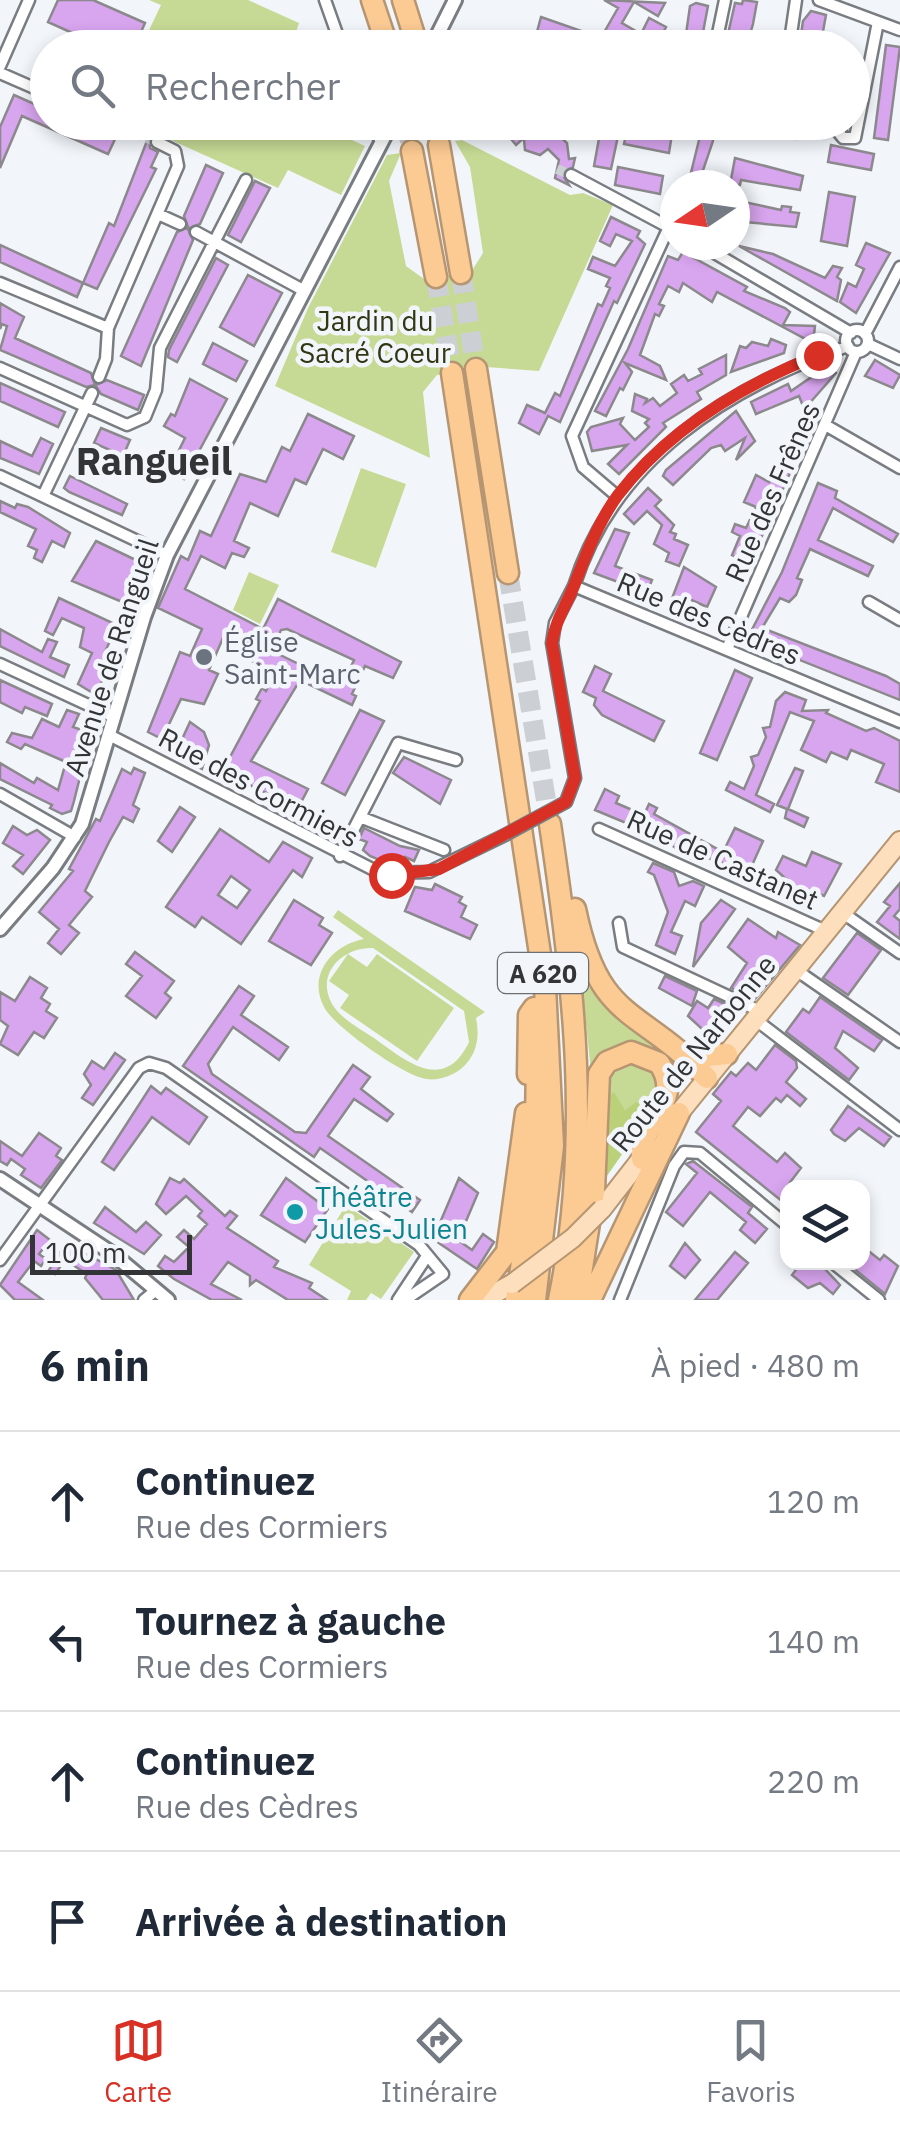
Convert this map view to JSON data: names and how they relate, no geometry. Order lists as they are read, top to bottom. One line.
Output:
{"streets":{"highway":["A 620"],"main road":["Route de Narbonne"],"street":["Rue des Frênes","Rue des Cèdres","Avenue de Rangueil","Rue des Cormiers","Rue de Castanet"]},"crossings":[["Rue des Frênes","Rue des Cèdres"],["Rue des Cèdres","Rue des Cormiers"],["Avenue de Rangueil","Rue des Cormiers"],["Rue de Castanet","Route de Narbonne"]],"districts":["Rangueil"],"parks":["Jardin du Sacré Coeur"],"places":["Église Saint-Marc","Théâtre Jules-Julien"],"scale_bar":"100 m","north":"left","page":{"search":"Rechercher","scale":"100 m","heading":["6 min","À pied · 480 m"],"list":[["Continuez","Rue des Cormiers","120 m"],["Tournez à gauche","Rue des Cormiers","140 m"],["Continuez","Rue des Cèdres","220 m"],"Arrivée à destination"],"nav":["Carte","Itinéraire","Favoris"]}}
